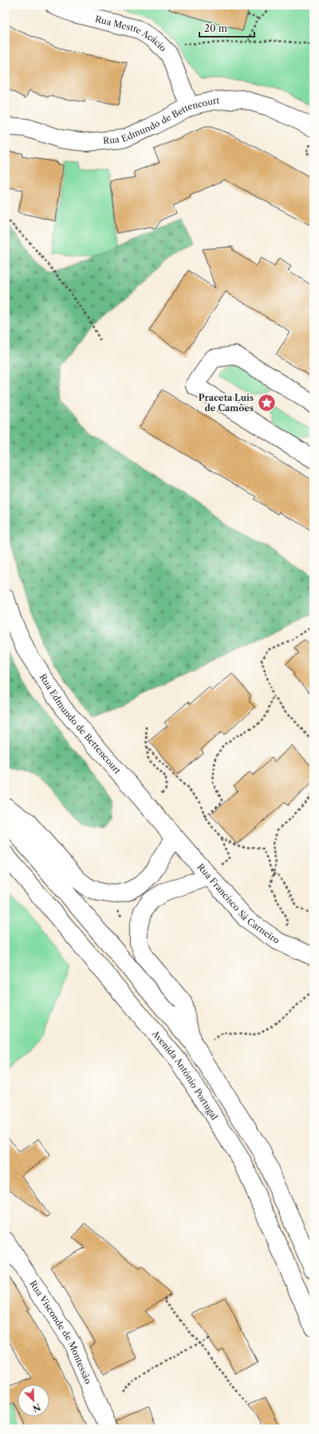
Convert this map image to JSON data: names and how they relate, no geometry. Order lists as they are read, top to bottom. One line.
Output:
{"streets":{"street":["Rua Mestre Acácio","Rua Edmundo de Bettencourt","Rua Francisco Sá Carneiro","Avenida António Portugal","Rua Visconde de Montessão"]},"crossings":[["Rua Mestre Acácio","Rua Edmundo de Bettencourt"],["Rua Edmundo de Bettencourt","Rua Francisco Sá Carneiro"]],"places":{"place":["Praceta Luís de Camões"]},"scale_bar":"20 m","north":"bottom right"}
